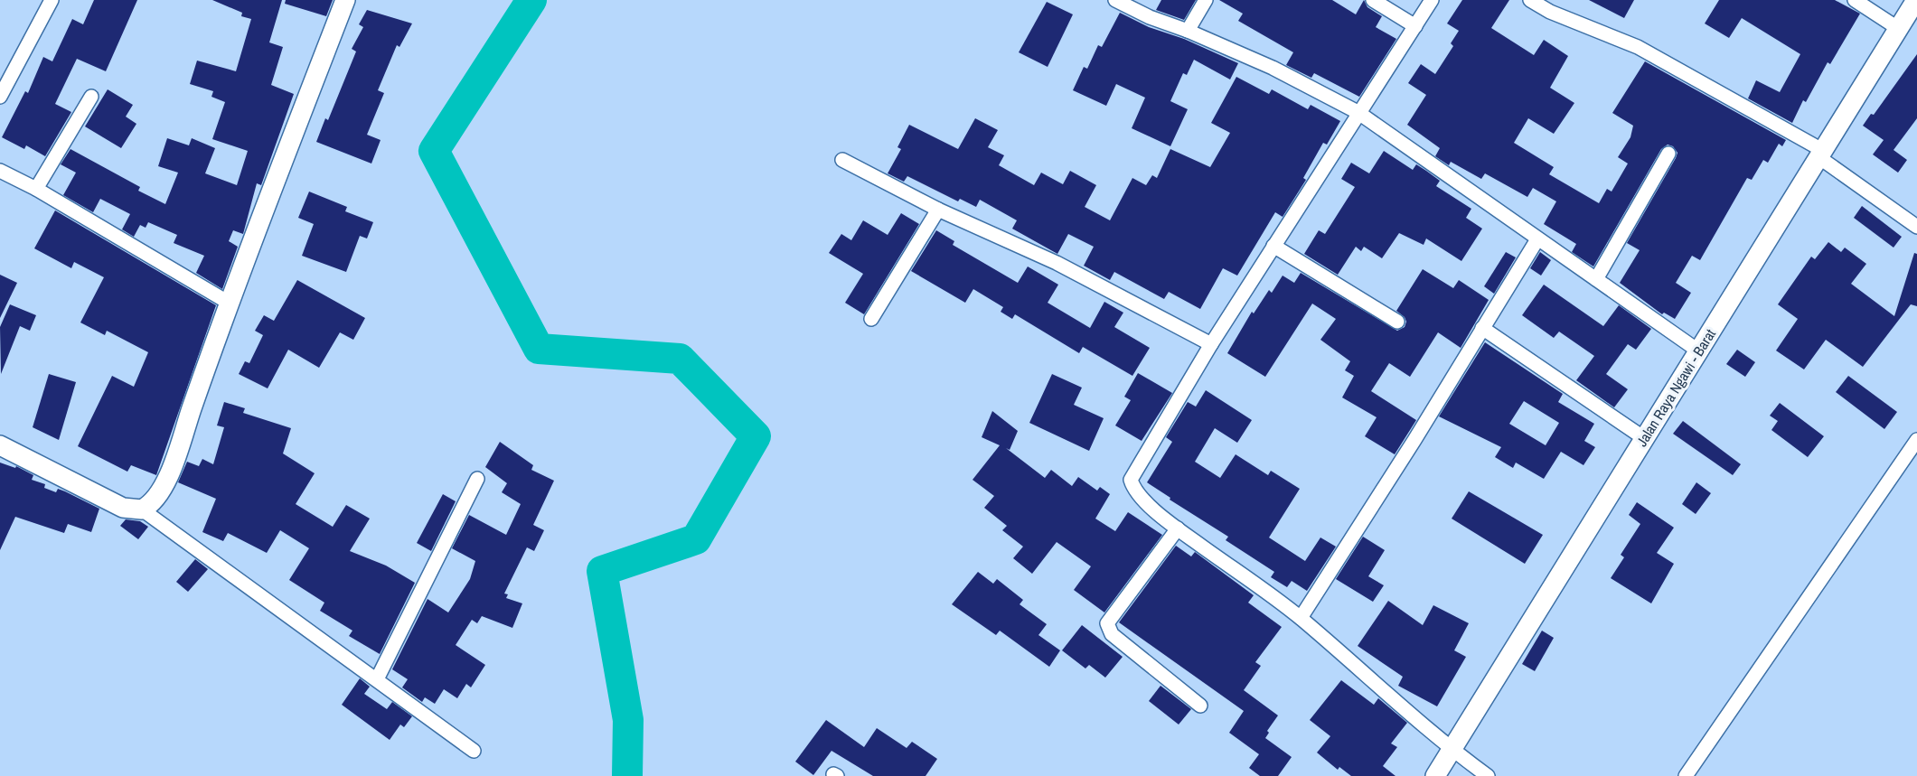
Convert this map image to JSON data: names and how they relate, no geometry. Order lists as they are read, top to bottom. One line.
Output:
{"streets":{"main road":["Jalan Raya Ngawi - Barat"]}}
